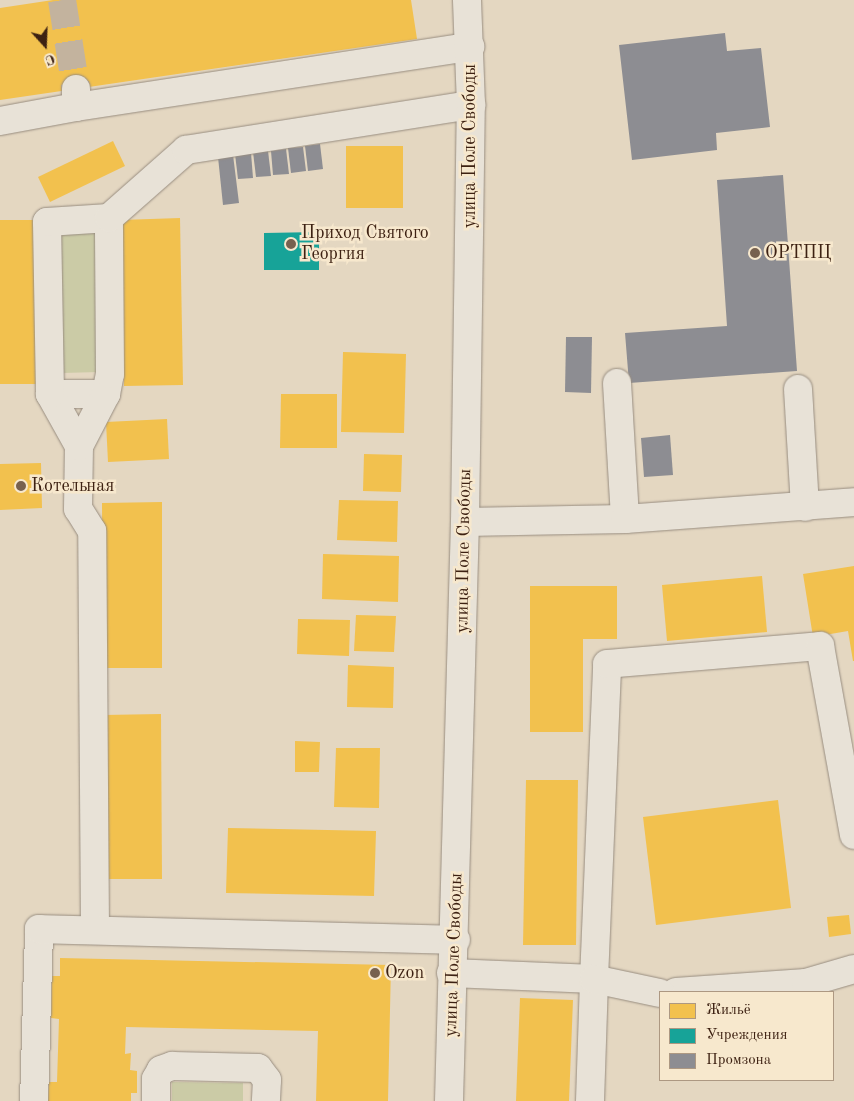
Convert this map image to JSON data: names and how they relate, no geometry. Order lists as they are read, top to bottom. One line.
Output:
{"streets":{"street":["улица Поле Свободы"]},"places":["Приход Святого Георгия","ОРТПЦ","Котельная","Ozon"],"legend":["Жильё","Учреждения","Промзона"],"north":"bottom"}
